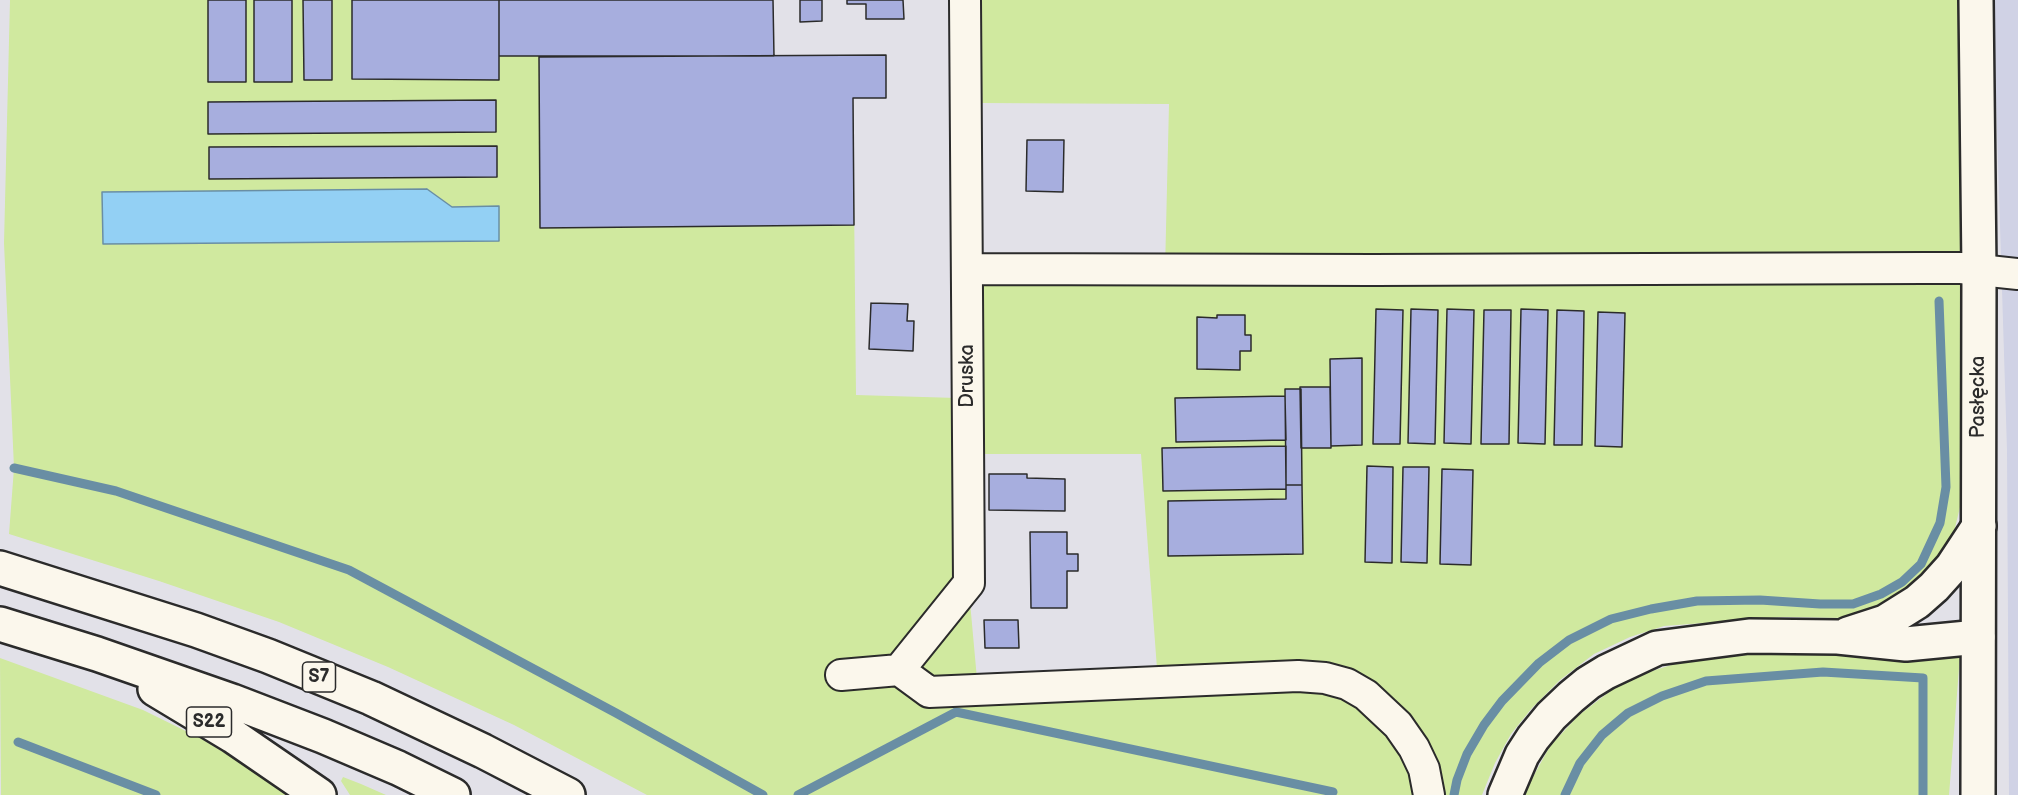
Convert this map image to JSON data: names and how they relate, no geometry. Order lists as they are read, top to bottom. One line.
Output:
{"streets":{"main road":["Pasłęcka","S7","S22"],"street":["Druska"]}}
